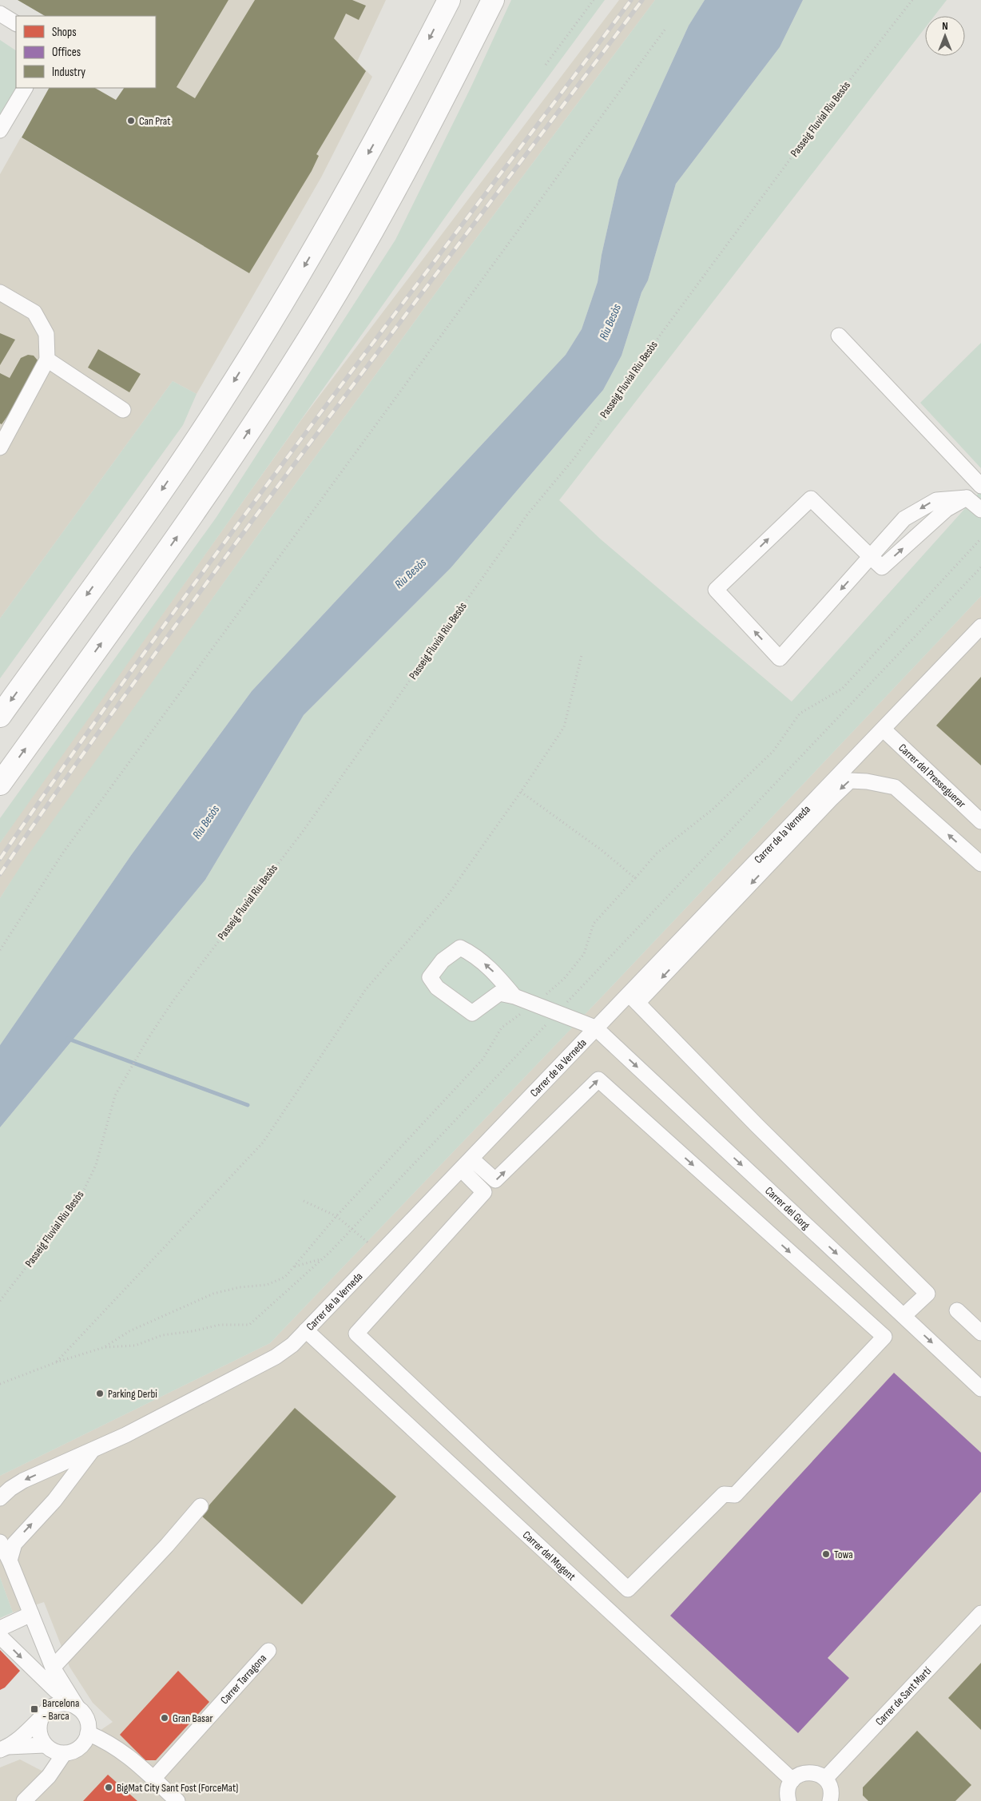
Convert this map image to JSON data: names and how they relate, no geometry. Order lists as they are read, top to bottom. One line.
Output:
{"streets":{"street":["Carrer del Presseguerar","Carrer de la Verneda","Carrer del Gorg","Carrer del Mogent","Carrer Tarragona","Carrer de Sant Martí"],"path":["Passeig Fluvial Riu Besòs"]},"crossings":[["Carrer del Presseguerar","Carrer de la Verneda"],["Carrer de la Verneda","Carrer del Gorg"],["Carrer de la Verneda","Carrer del Mogent"]],"water":["Riu Besòs"],"places":{"other":["Can Prat","Parking Derbi","Towa","Gran Basar","BigMat City Sant Fost (ForceMat)"],"transit":["Barcelona - Barca"]},"legend":["Shops","Offices","Industry"],"north":"top"}
